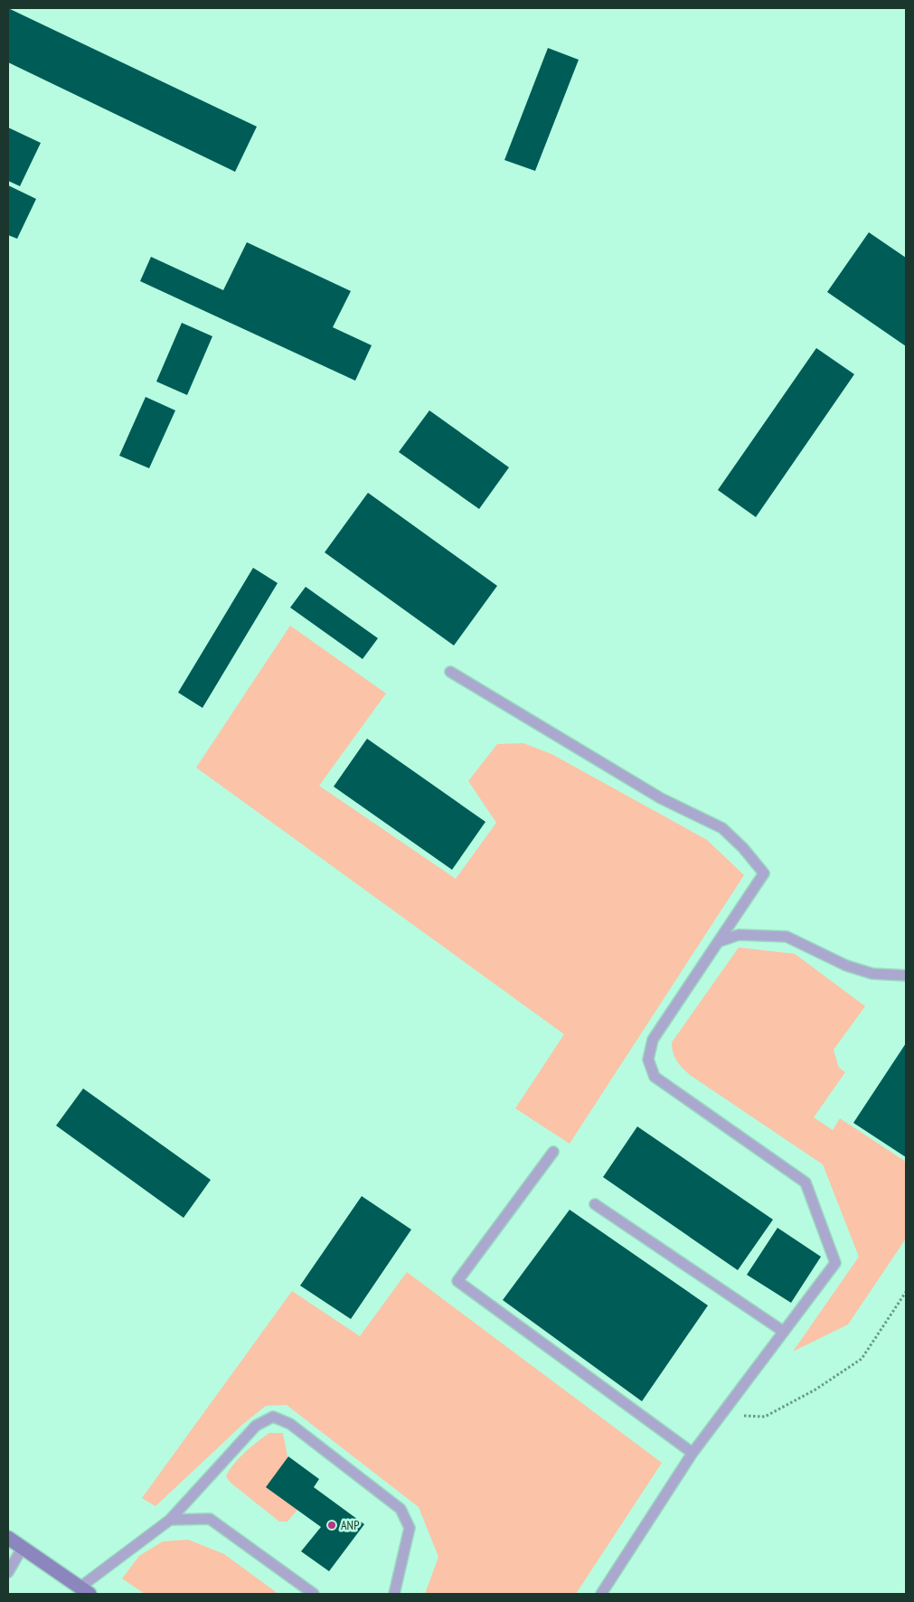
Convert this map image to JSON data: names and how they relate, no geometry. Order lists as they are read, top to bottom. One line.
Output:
{"places":["ANP"]}
